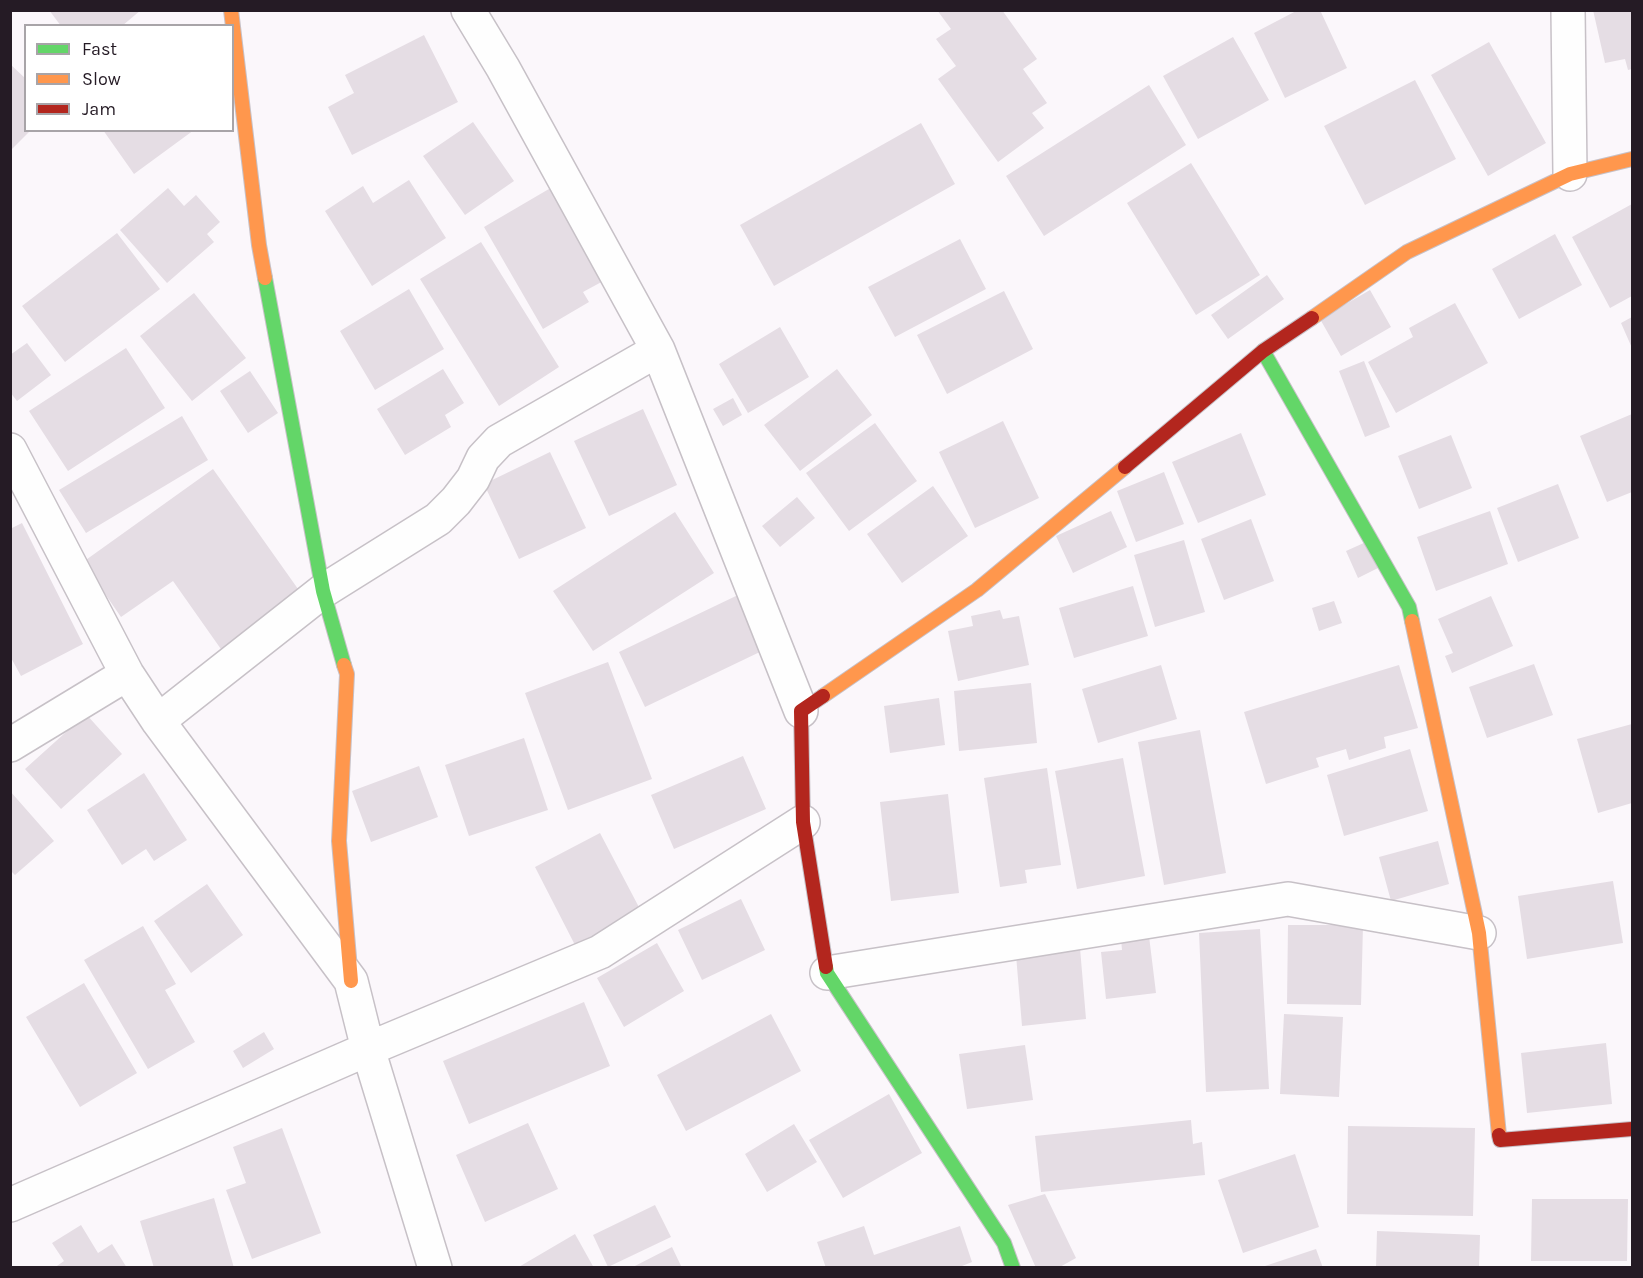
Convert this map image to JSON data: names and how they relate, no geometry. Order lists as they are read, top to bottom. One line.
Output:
{"legend":["Fast","Slow","Jam"]}
